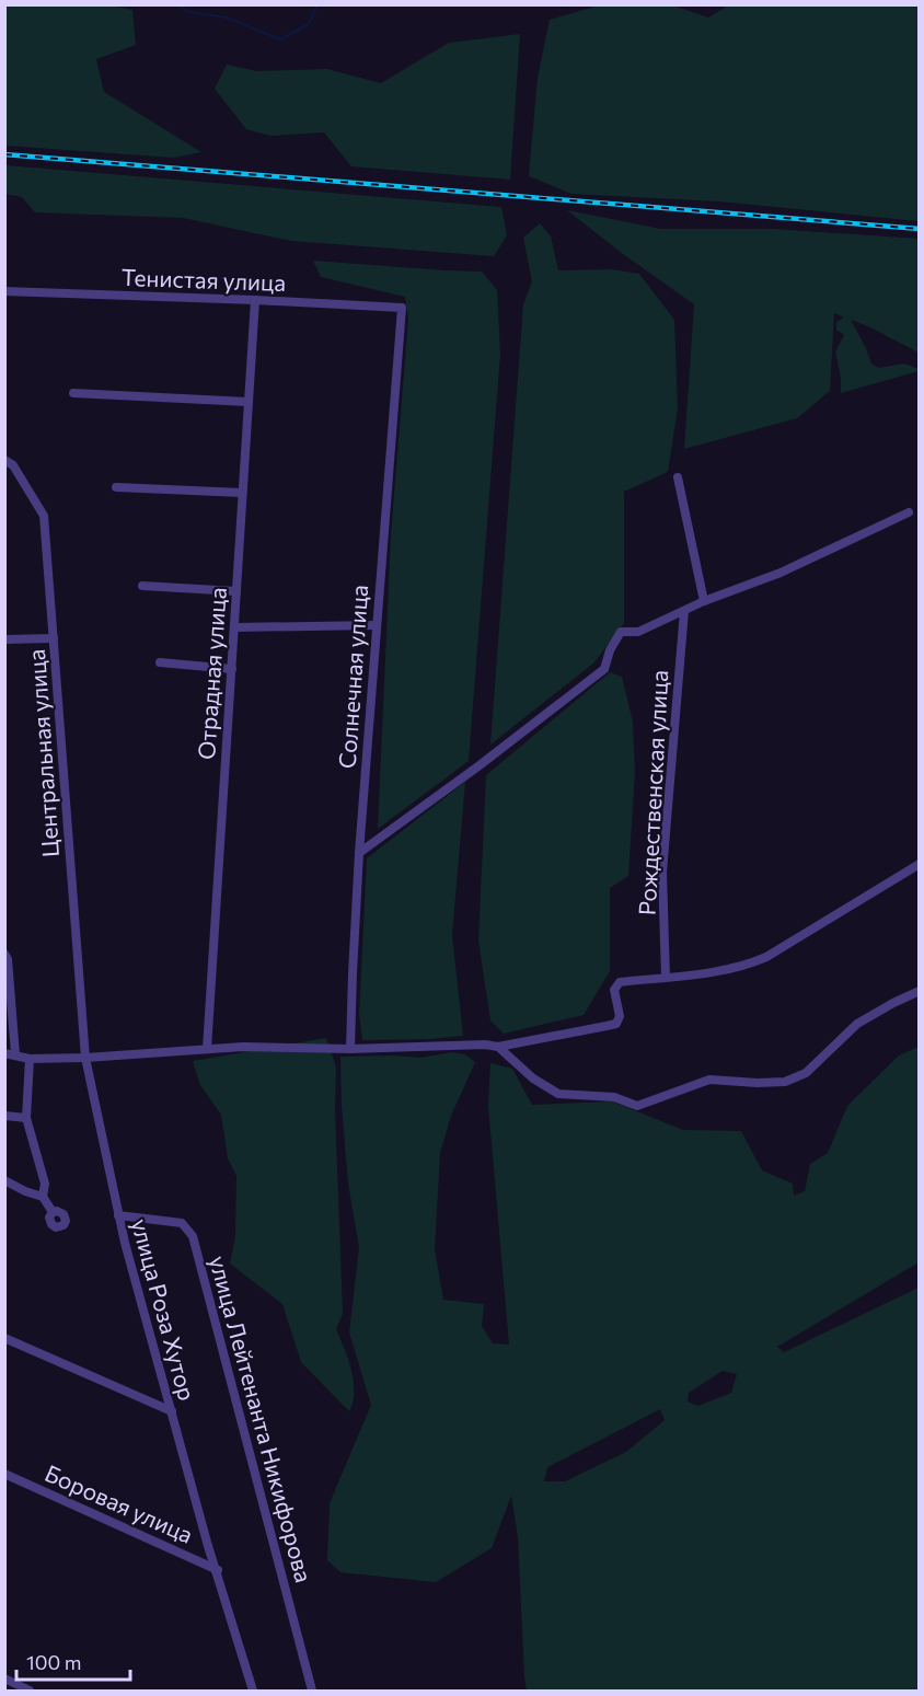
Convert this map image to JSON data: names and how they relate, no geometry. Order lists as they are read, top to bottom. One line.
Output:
{"streets":{"street":["Тенистая улица","Отрадная улица","Солнечная улица","Центральная улица","Рождественская улица","улица Роза Хутор","улица Лейтенанта Никифорова","Боровая улица"]},"crossings":[["Тенистая улица","Отрадная улица"],["Тенистая улица","Солнечная улица"],["Центральная улица","улица Роза Хутор"],["улица Роза Хутор","улица Лейтенанта Никифорова"],["улица Роза Хутор","Боровая улица"]],"scale_bar":"100 m"}
